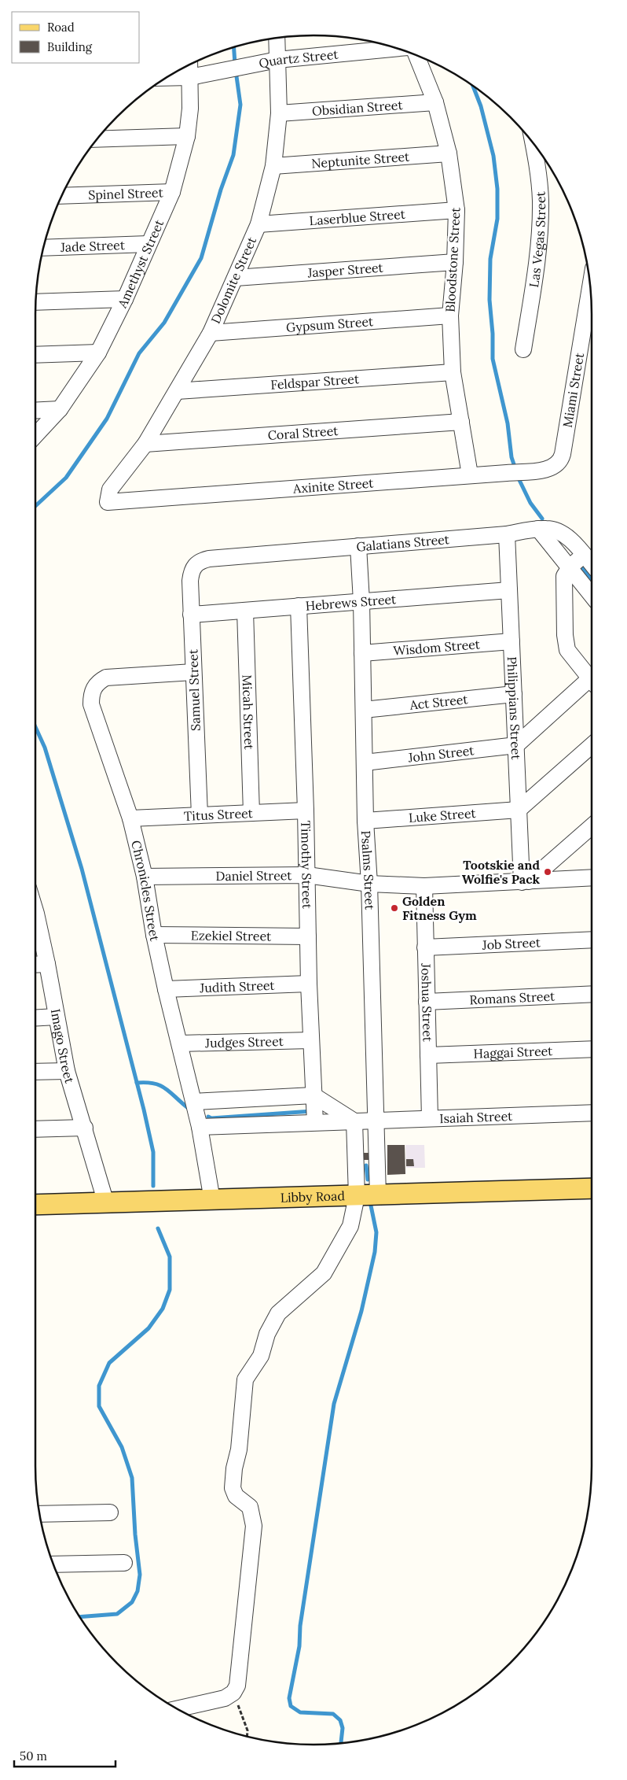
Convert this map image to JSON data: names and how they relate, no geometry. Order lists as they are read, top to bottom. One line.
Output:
{"streets":{"main road":["Libby Road"],"street":["Quartz Street","Obsidian Street","Neptunite Street","Spinel Street","Laserblue Street","Las Vegas Street","Jade Street","Bloodstone Street","Amethyst Street","Jasper Street","Dolomite Street","Gypsum Street","Feldspar Street","Miami Street","Coral Street","Axinite Street","Galatians Street","Hebrews Street","Wisdom Street","Samuel Street","Act Street","Philippians Street","Micah Street","John Street","Titus Street","Luke Street","Timothy Street","Psalms Street","Daniel Street","Chronicles Street","Ezekiel Street","Job Street","Judith Street","Romans Street","Joshua Street","Judges Street","Imago Street","Haggai Street","Isaiah Street"]},"crossings":[["Quartz Street","Amethyst Street"],["Quartz Street","Dolomite Street"],["Obsidian Street","Bloodstone Street"],["Obsidian Street","Dolomite Street"],["Neptunite Street","Bloodstone Street"],["Neptunite Street","Dolomite Street"],["Spinel Street","Amethyst Street"],["Laserblue Street","Bloodstone Street"],["Laserblue Street","Dolomite Street"],["Jade Street","Amethyst Street"],["Bloodstone Street","Jasper Street"],["Bloodstone Street","Gypsum Street"],["Bloodstone Street","Feldspar Street"],["Bloodstone Street","Coral Street"],["Bloodstone Street","Axinite Street"],["Jasper Street","Dolomite Street"],["Dolomite Street","Gypsum Street"],["Dolomite Street","Feldspar Street"],["Dolomite Street","Coral Street"],["Dolomite Street","Axinite Street"],["Miami Street","Axinite Street"],["Galatians Street","Samuel Street"],["Galatians Street","Philippians Street"],["Galatians Street","Psalms Street"],["Hebrews Street","Samuel Street"],["Hebrews Street","Philippians Street"],["Hebrews Street","Micah Street"],["Hebrews Street","Timothy Street"],["Hebrews Street","Psalms Street"],["Wisdom Street","Philippians Street"],["Wisdom Street","Psalms Street"],["Samuel Street","Titus Street"],["Samuel Street","Chronicles Street"],["Act Street","Philippians Street"],["Act Street","Psalms Street"],["Philippians Street","John Street"],["Philippians Street","Luke Street"],["Philippians Street","Daniel Street"],["Micah Street","Titus Street"],["John Street","Psalms Street"],["Titus Street","Timothy Street"],["Titus Street","Chronicles Street"],["Luke Street","Psalms Street"],["Timothy Street","Daniel Street"],["Timothy Street","Ezekiel Street"],["Timothy Street","Judith Street"],["Timothy Street","Judges Street"],["Timothy Street","Isaiah Street"],["Psalms Street","Daniel Street"],["Psalms Street","Isaiah Street"],["Psalms Street","Libby Road"],["Daniel Street","Chronicles Street"],["Daniel Street","Joshua Street"],["Chronicles Street","Ezekiel Street"],["Chronicles Street","Judith Street"],["Chronicles Street","Judges Street"],["Chronicles Street","Isaiah Street"],["Chronicles Street","Libby Road"],["Job Street","Joshua Street"],["Romans Street","Joshua Street"],["Joshua Street","Haggai Street"],["Joshua Street","Isaiah Street"],["Imago Street","Libby Road"]],"places":["Tootskie and Wolfie's Pack","Golden Fitness Gym"],"legend":["Road","Building"],"scale_bar":"50 m"}
